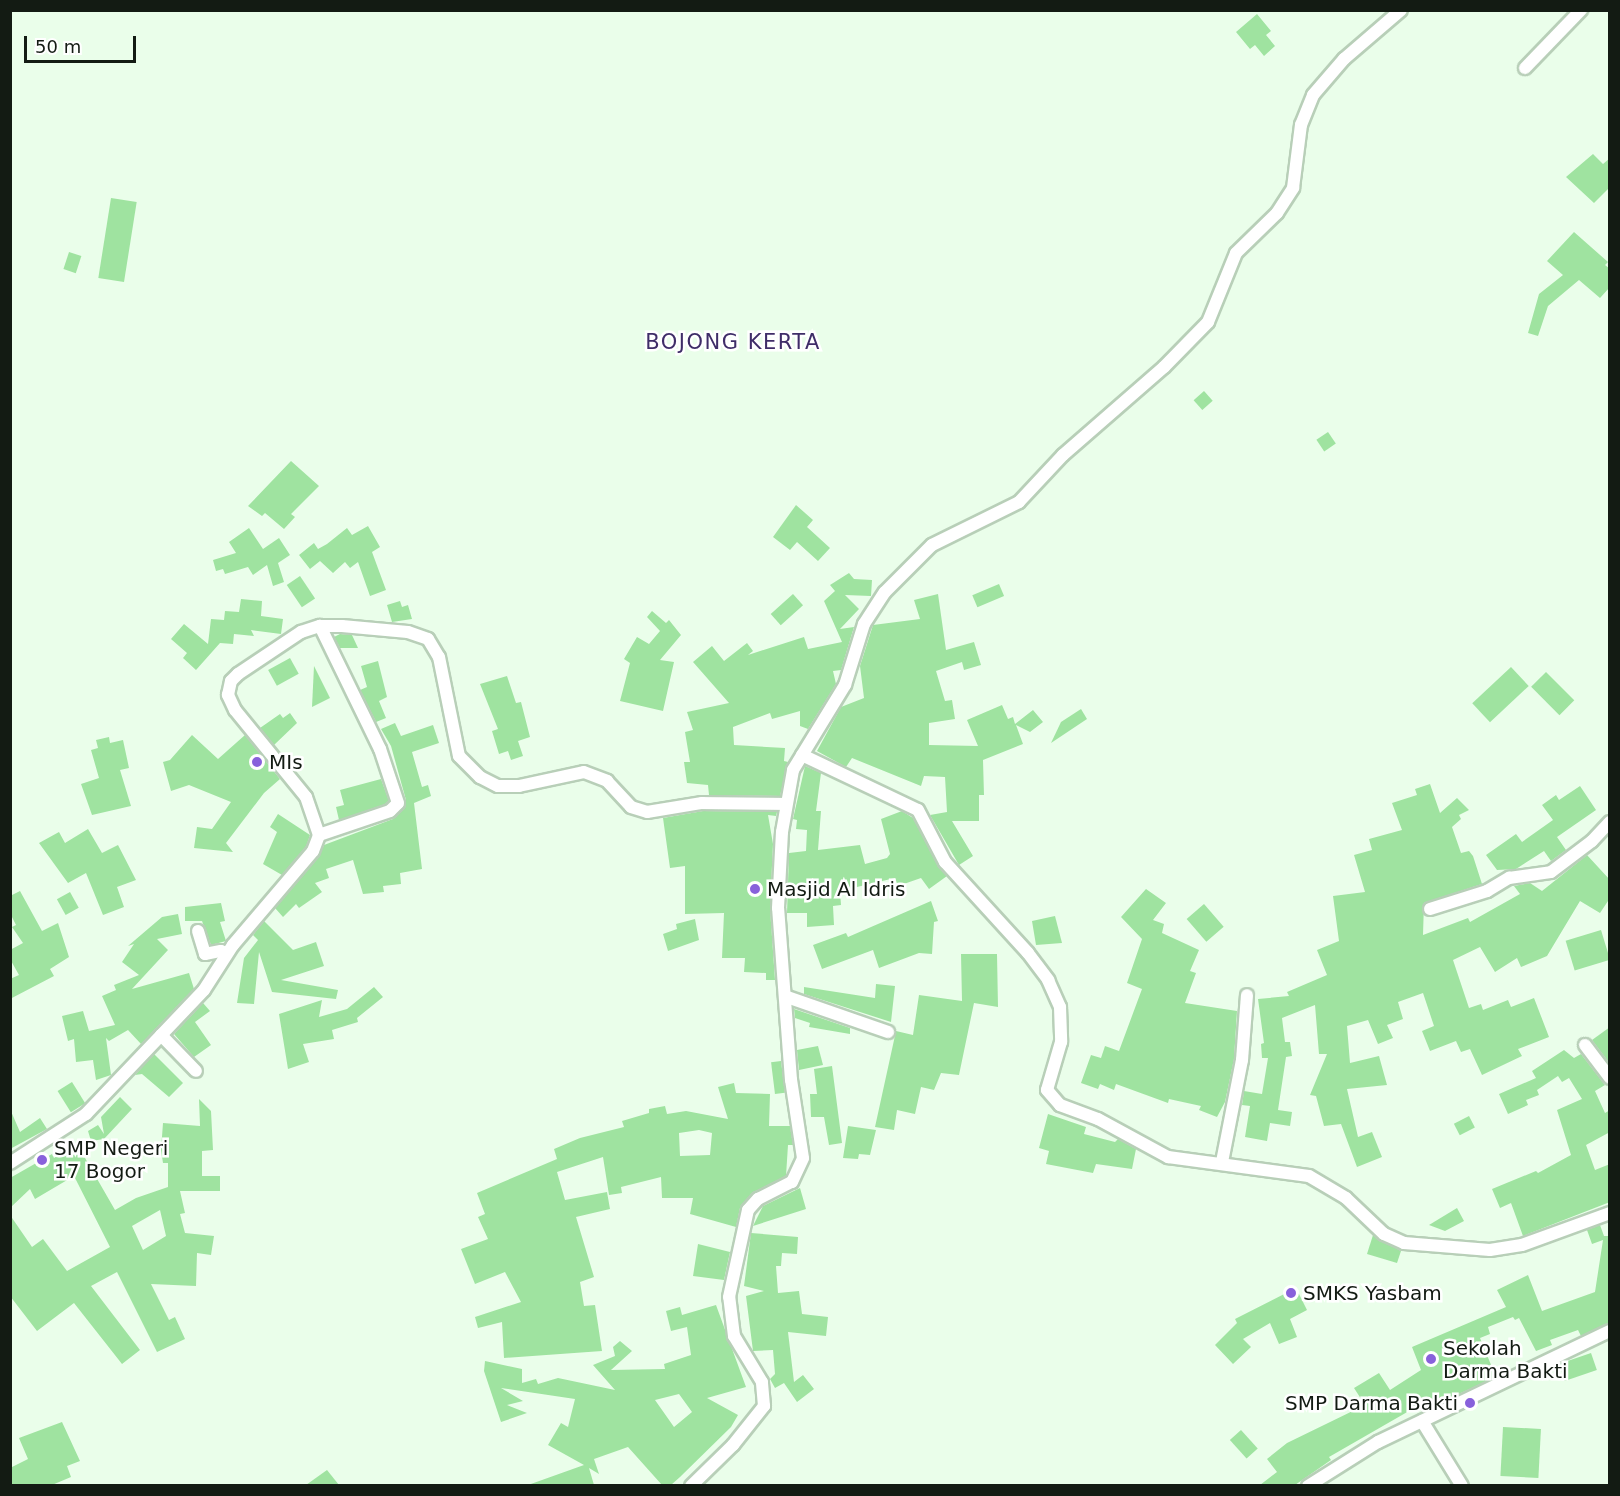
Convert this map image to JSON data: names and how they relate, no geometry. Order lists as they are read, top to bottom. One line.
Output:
{"districts":["BOJONG KERTA"],"places":["MIs","Masjid Al Idris","SMP Negeri 17 Bogor","SMKS Yasbam","Sekolah Darma Bakti","SMP Darma Bakti"],"scale_bar":"50 m"}
